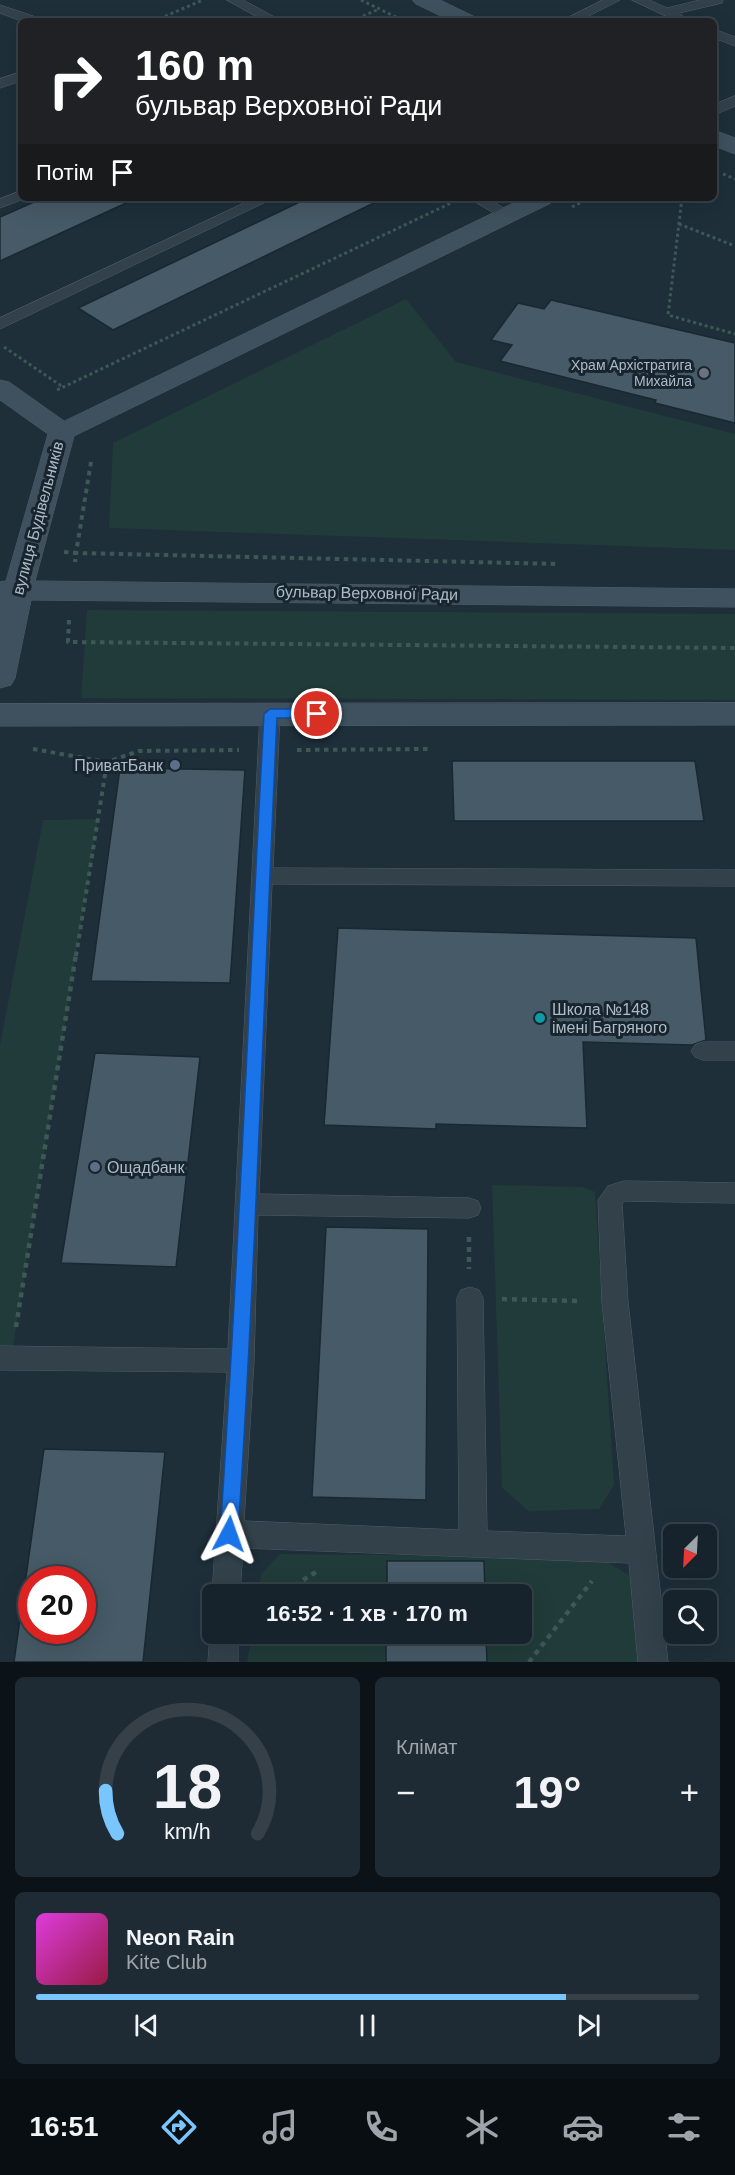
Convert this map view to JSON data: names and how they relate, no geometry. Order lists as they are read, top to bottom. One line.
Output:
{"streets":{"main road":["вулиця Будівельників","бульвар Верховної Ради"]},"crossings":[["вулиця Будівельників","бульвар Верховної Ради"]],"places":["Храм Архістратига Михайла","ПриватБанк","Школа №148 імені Багряного","Ощадбанк"],"north":"bottom left","page":{"turn":["160 m","бульвар Верховної Ради"],"then":"Потім","limit":"20","trip":"16:52 · 1 хв · 170 m","tile":"Клімат","heat":["−","19°","+"],"song":["Neon Rain","Kite Club"],"tabs":"16:51","gauge":["18","km/h"]}}
